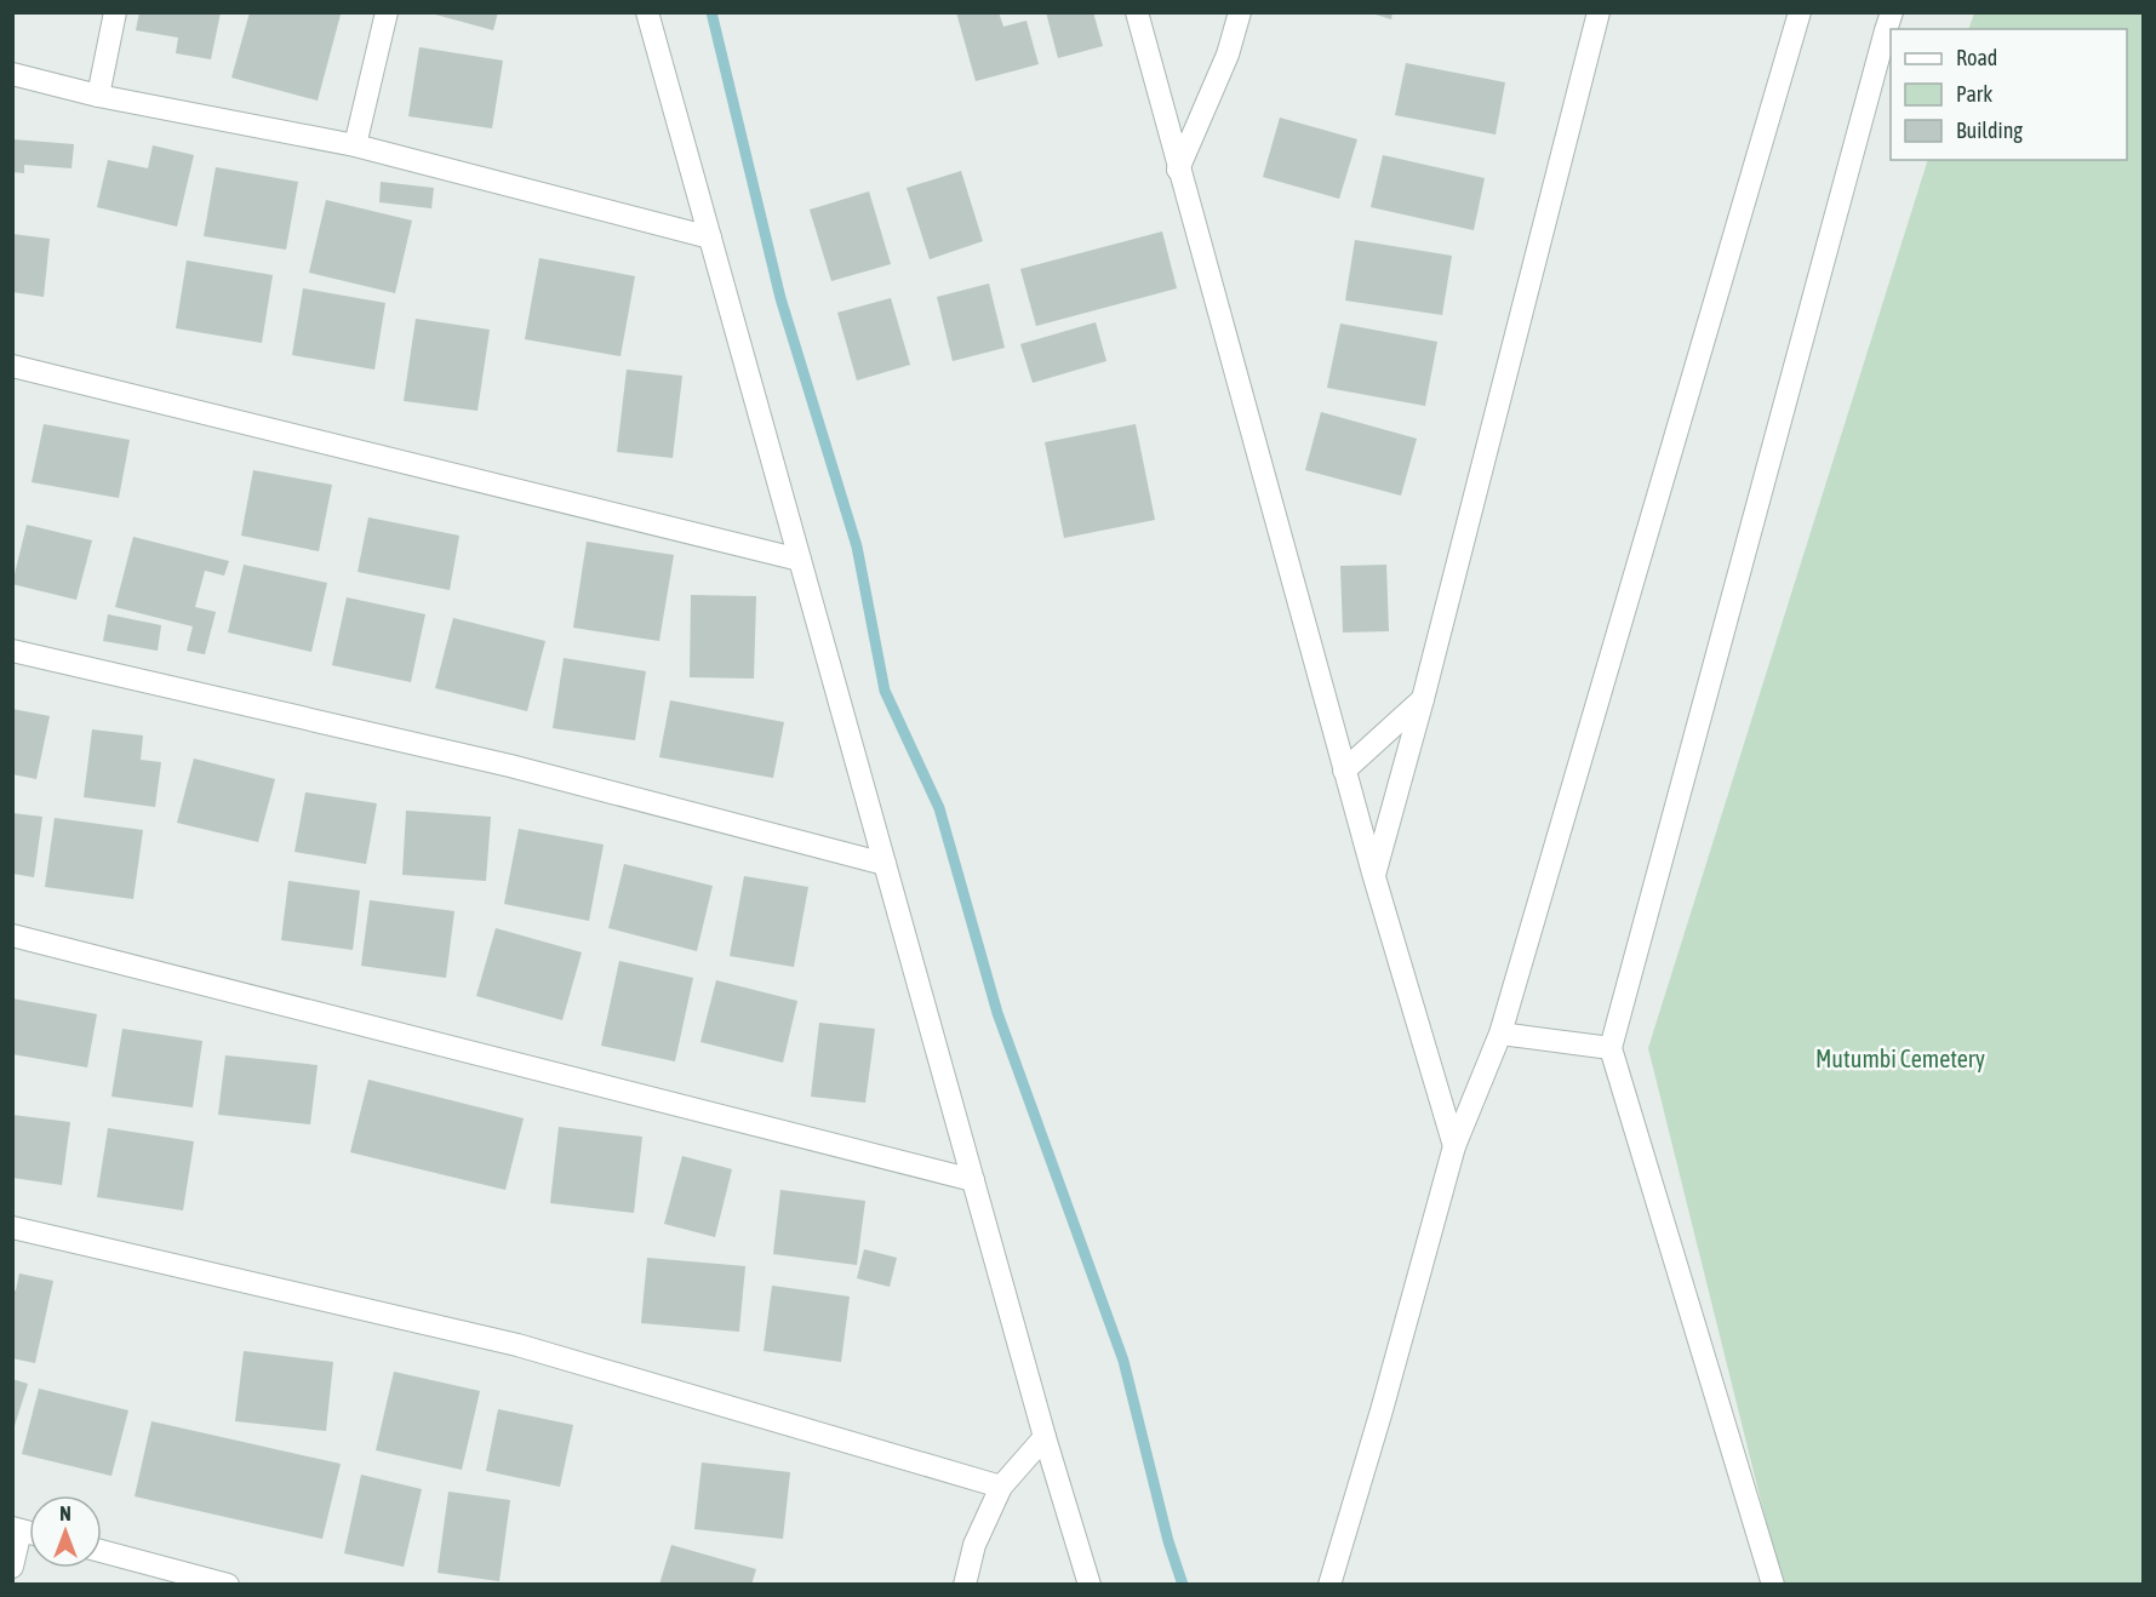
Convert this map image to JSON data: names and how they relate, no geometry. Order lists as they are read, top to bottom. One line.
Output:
{"parks":["Mutumbi Cemetery"],"legend":["Road","Park","Building"],"north":"top"}
